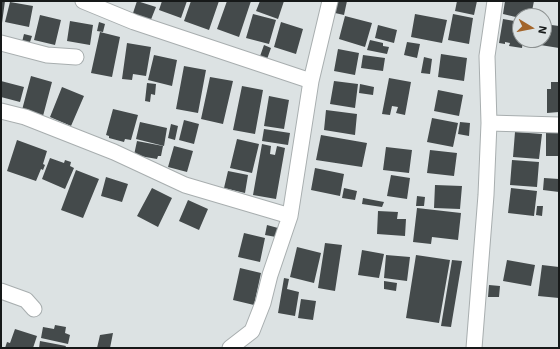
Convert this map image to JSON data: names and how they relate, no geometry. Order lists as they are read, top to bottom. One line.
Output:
{"north":"right"}
